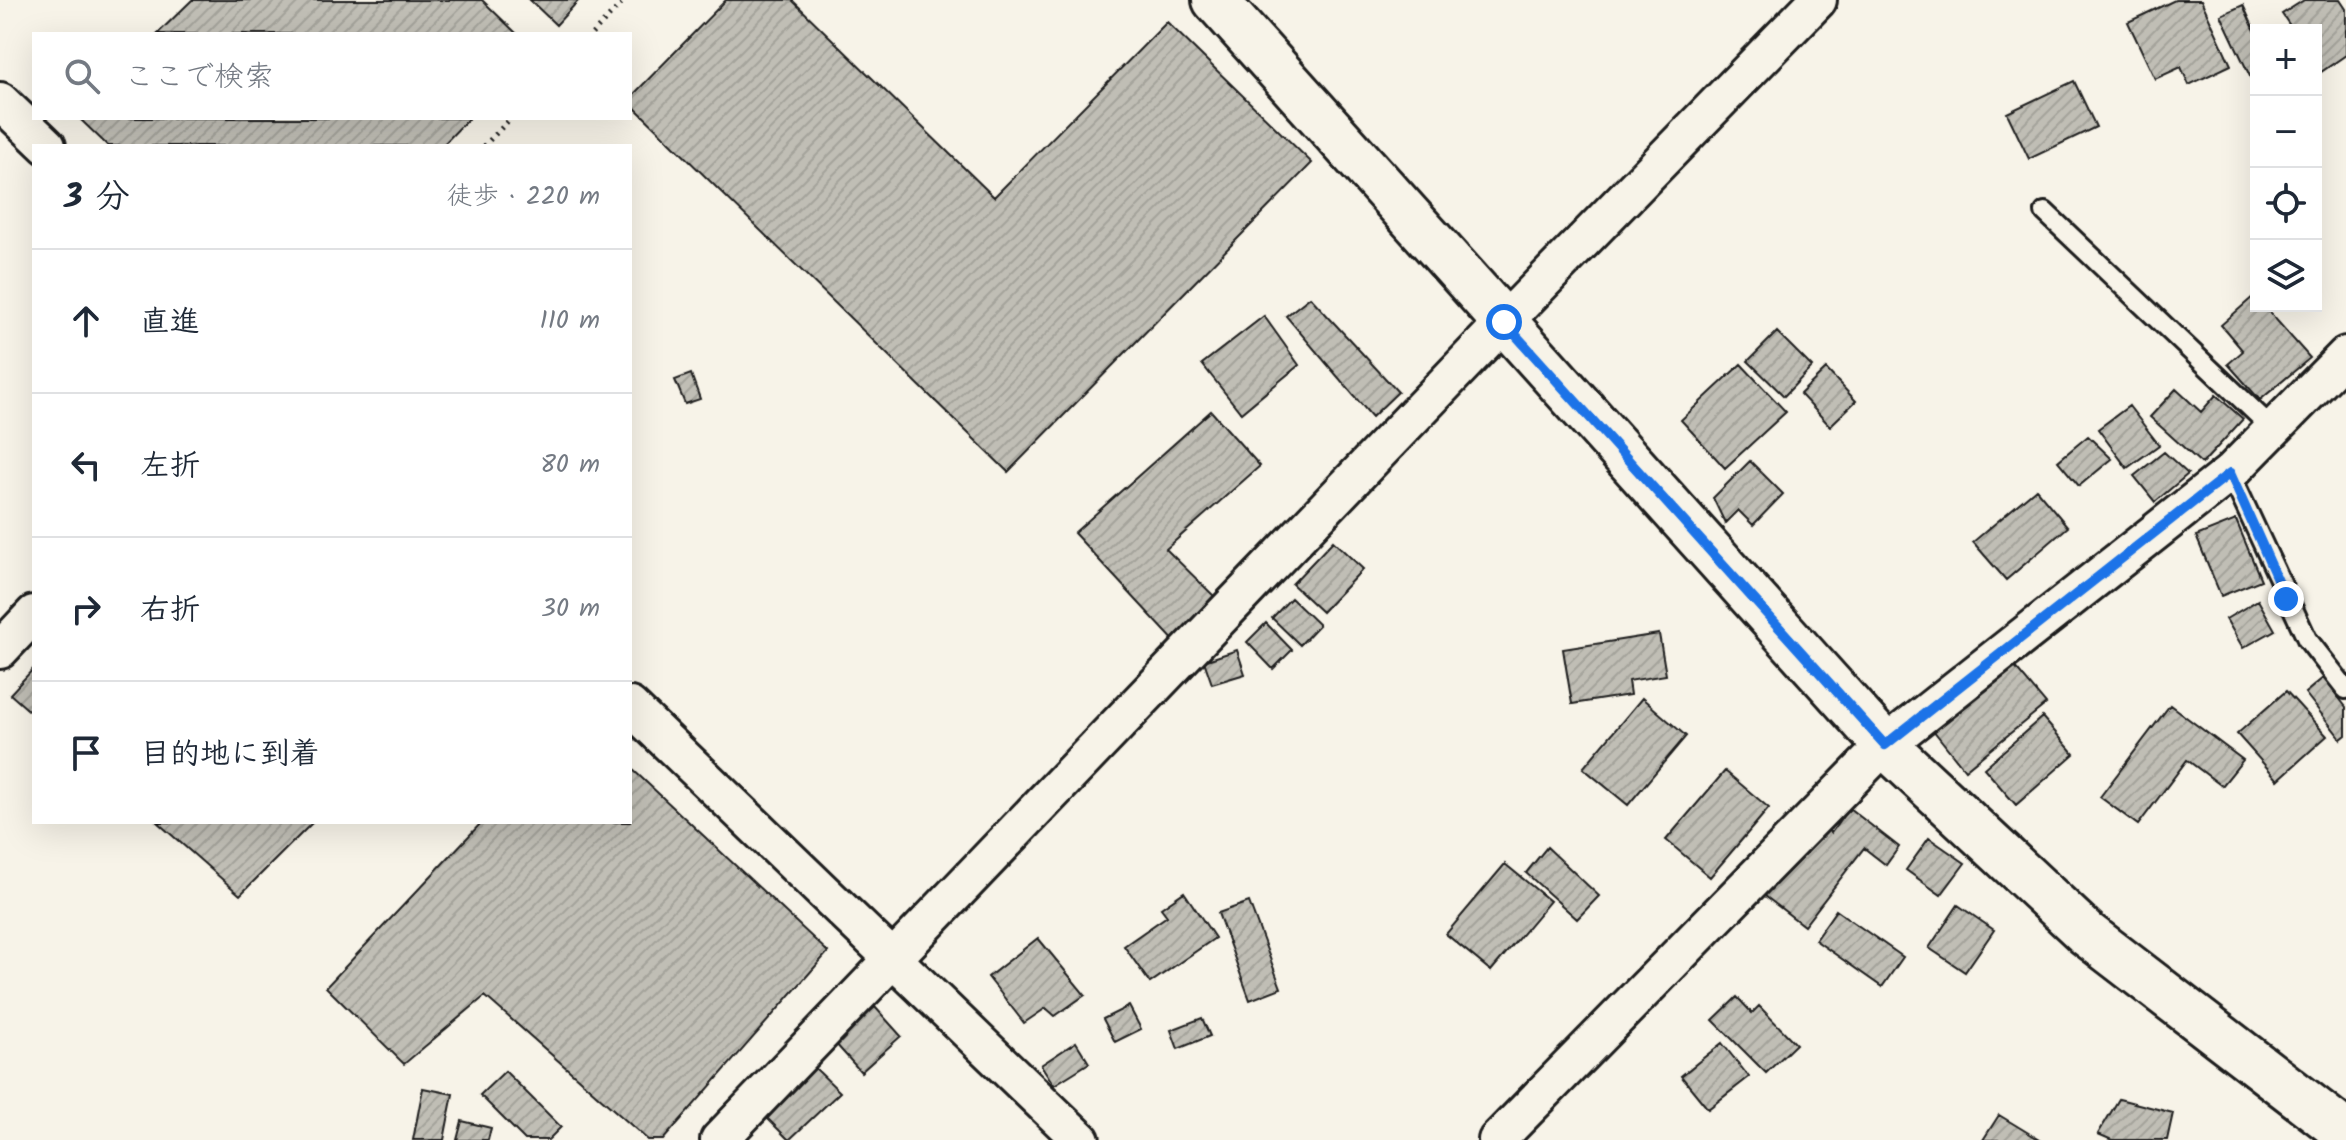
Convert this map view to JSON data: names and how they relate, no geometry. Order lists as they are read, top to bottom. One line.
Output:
{"page":{"map_buttons":["+","−"],"search":"ここで検索","heading":["3 分","徒歩 · 220 m"],"list":[["直進","110 m"],["左折","80 m"],["右折","30 m"],"目的地に到着"]}}
